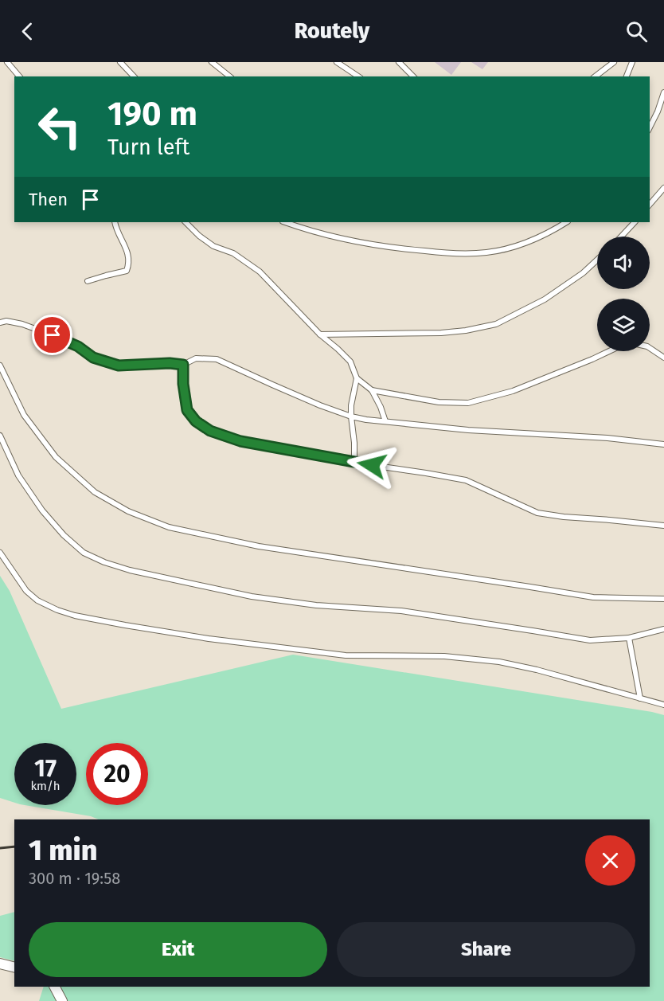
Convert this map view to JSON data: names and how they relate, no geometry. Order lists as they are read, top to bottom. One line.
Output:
{"page":{"header":"Routely","turn":["190 m","Turn left"],"then":"Then","speed":"17 km/h","limit":"20","heading":["1 min","300 m · 19:58"],"buttons":["Exit","Share"]}}
